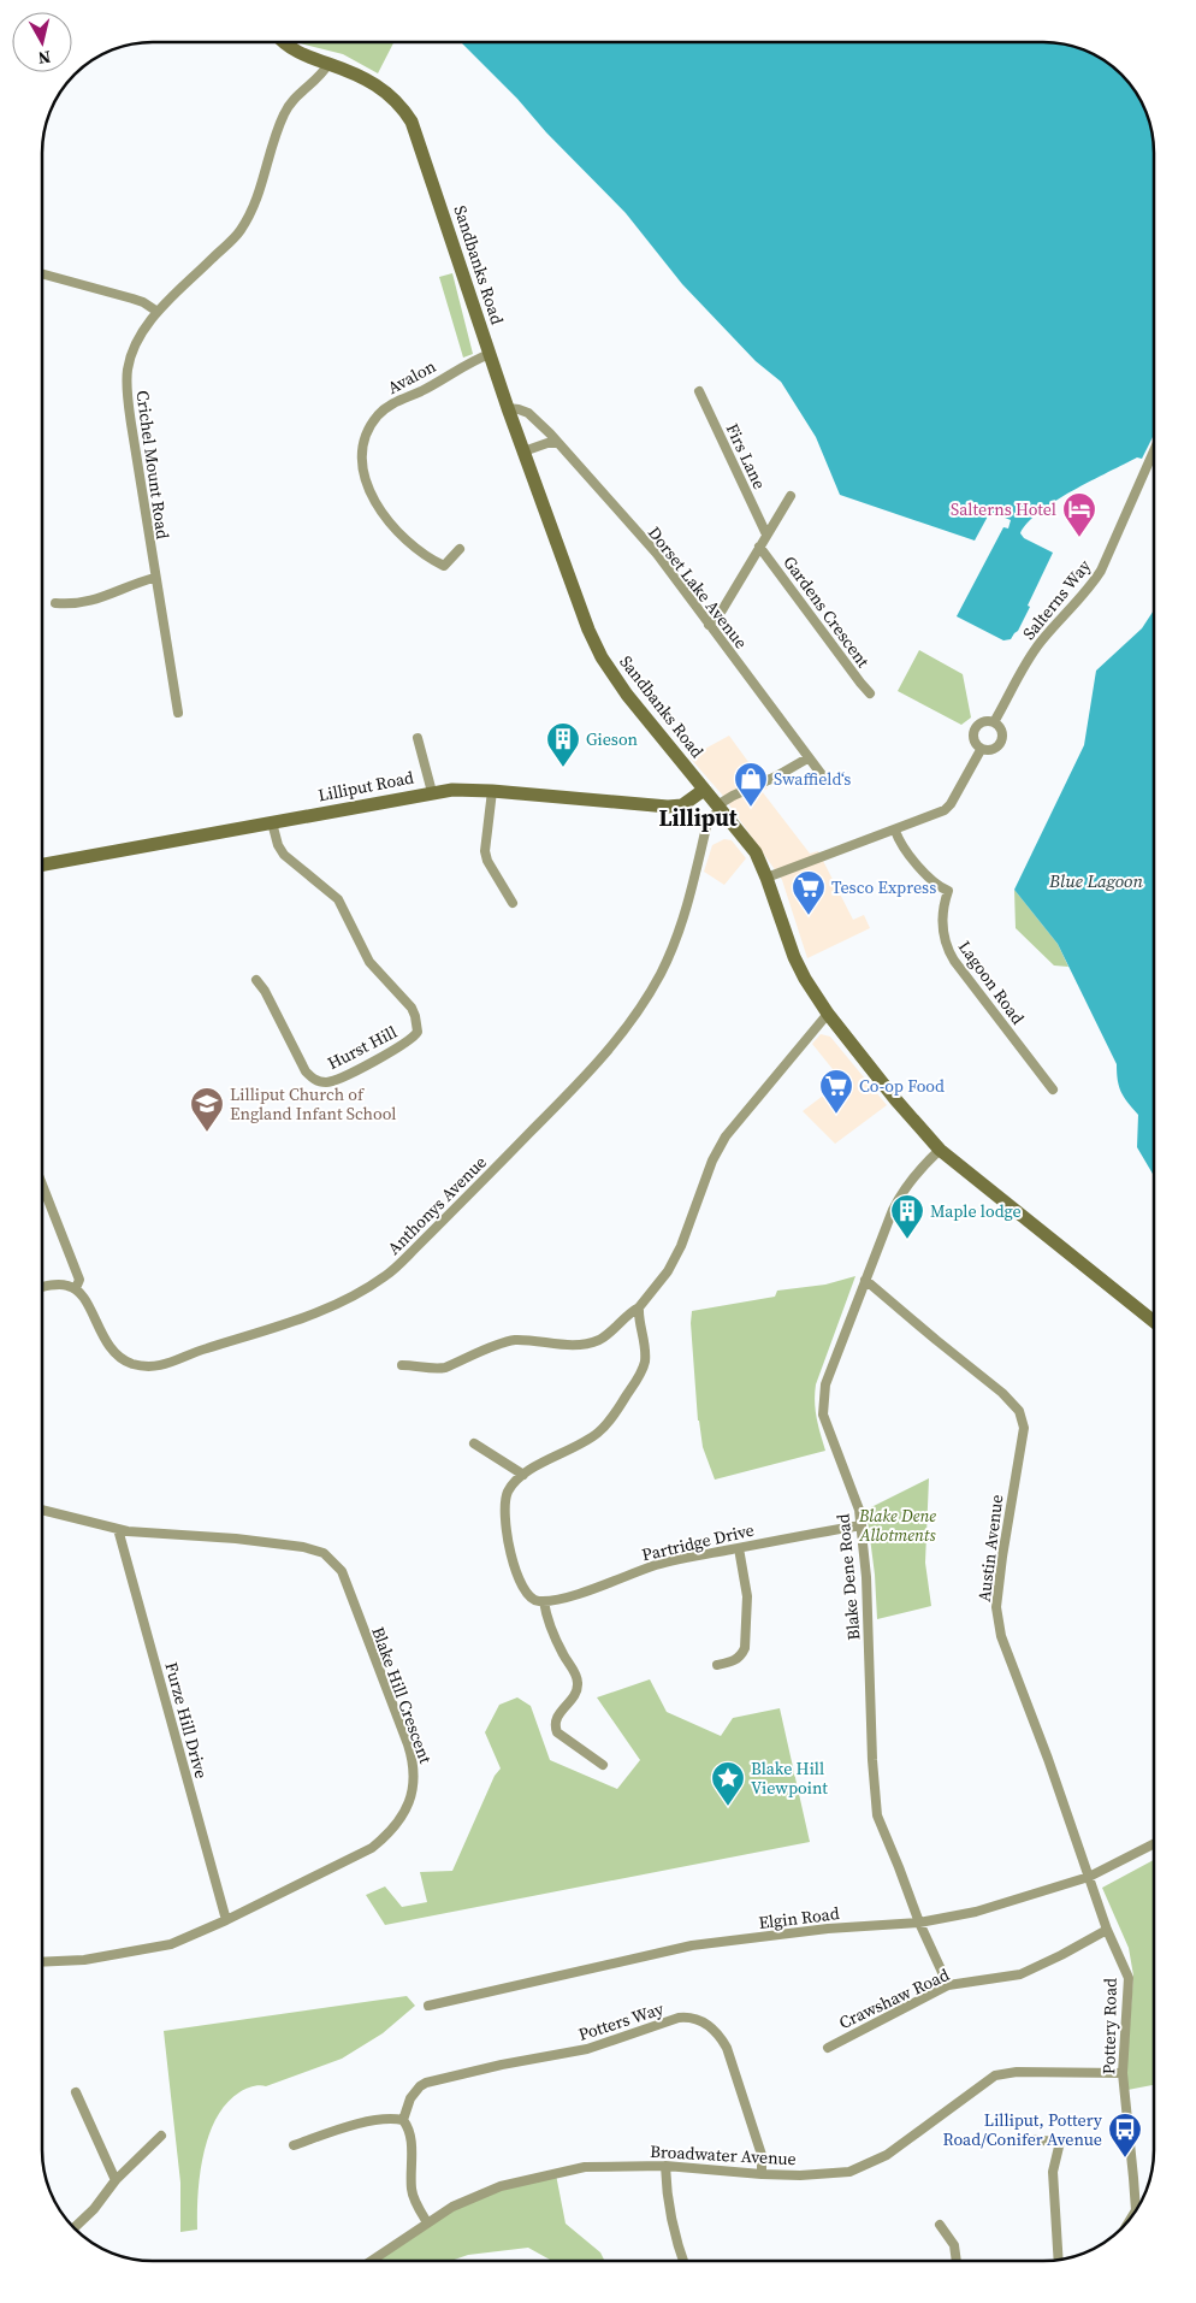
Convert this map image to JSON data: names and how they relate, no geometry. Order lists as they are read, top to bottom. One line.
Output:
{"streets":{"main road":["Sandbanks Road","Lilliput Road"],"street":["Avalon","Firs Lane","Crichel Mount Road","Dorset Lake Avenue","Salterns Way","Gardens Crescent","Lagoon Road","Hurst Hill","Anthonys Avenue","Partridge Drive","Austin Avenue","Blake Dene Road","Blake Hill Crescent","Furze Hill Drive","Elgin Road","Crawshaw Road","Potters Way","Pottery Road","Broadwater Avenue"]},"crossings":[["Sandbanks Road","Avalon"],["Sandbanks Road","Crichel Mount Road"],["Sandbanks Road","Dorset Lake Avenue"],["Sandbanks Road","Lilliput Road"],["Sandbanks Road","Anthonys Avenue"],["Sandbanks Road","Blake Dene Road"],["Lilliput Road","Hurst Hill"],["Partridge Drive","Blake Dene Road"],["Austin Avenue","Blake Dene Road"],["Austin Avenue","Elgin Road"],["Austin Avenue","Pottery Road"],["Blake Dene Road","Elgin Road"],["Blake Dene Road","Crawshaw Road"],["Blake Hill Crescent","Furze Hill Drive"],["Elgin Road","Pottery Road"],["Crawshaw Road","Pottery Road"],["Potters Way","Broadwater Avenue"],["Pottery Road","Broadwater Avenue"]],"districts":["Lilliput"],"water":["Blue Lagoon"],"parks":["Blake Dene Allotments"],"places":{"hotel":["Salterns Hotel"],"building":["Gieson","Maple lodge"],"shop":["Swaffield‘s"],"supermarket":["Tesco Express","Co-op Food"],"school or university":["Lilliput Church of England Infant School"],"place":["Blake Hill Viewpoint"],"bus stop":["Lilliput, Pottery Road/Conifer Avenue"]},"north":"bottom"}
